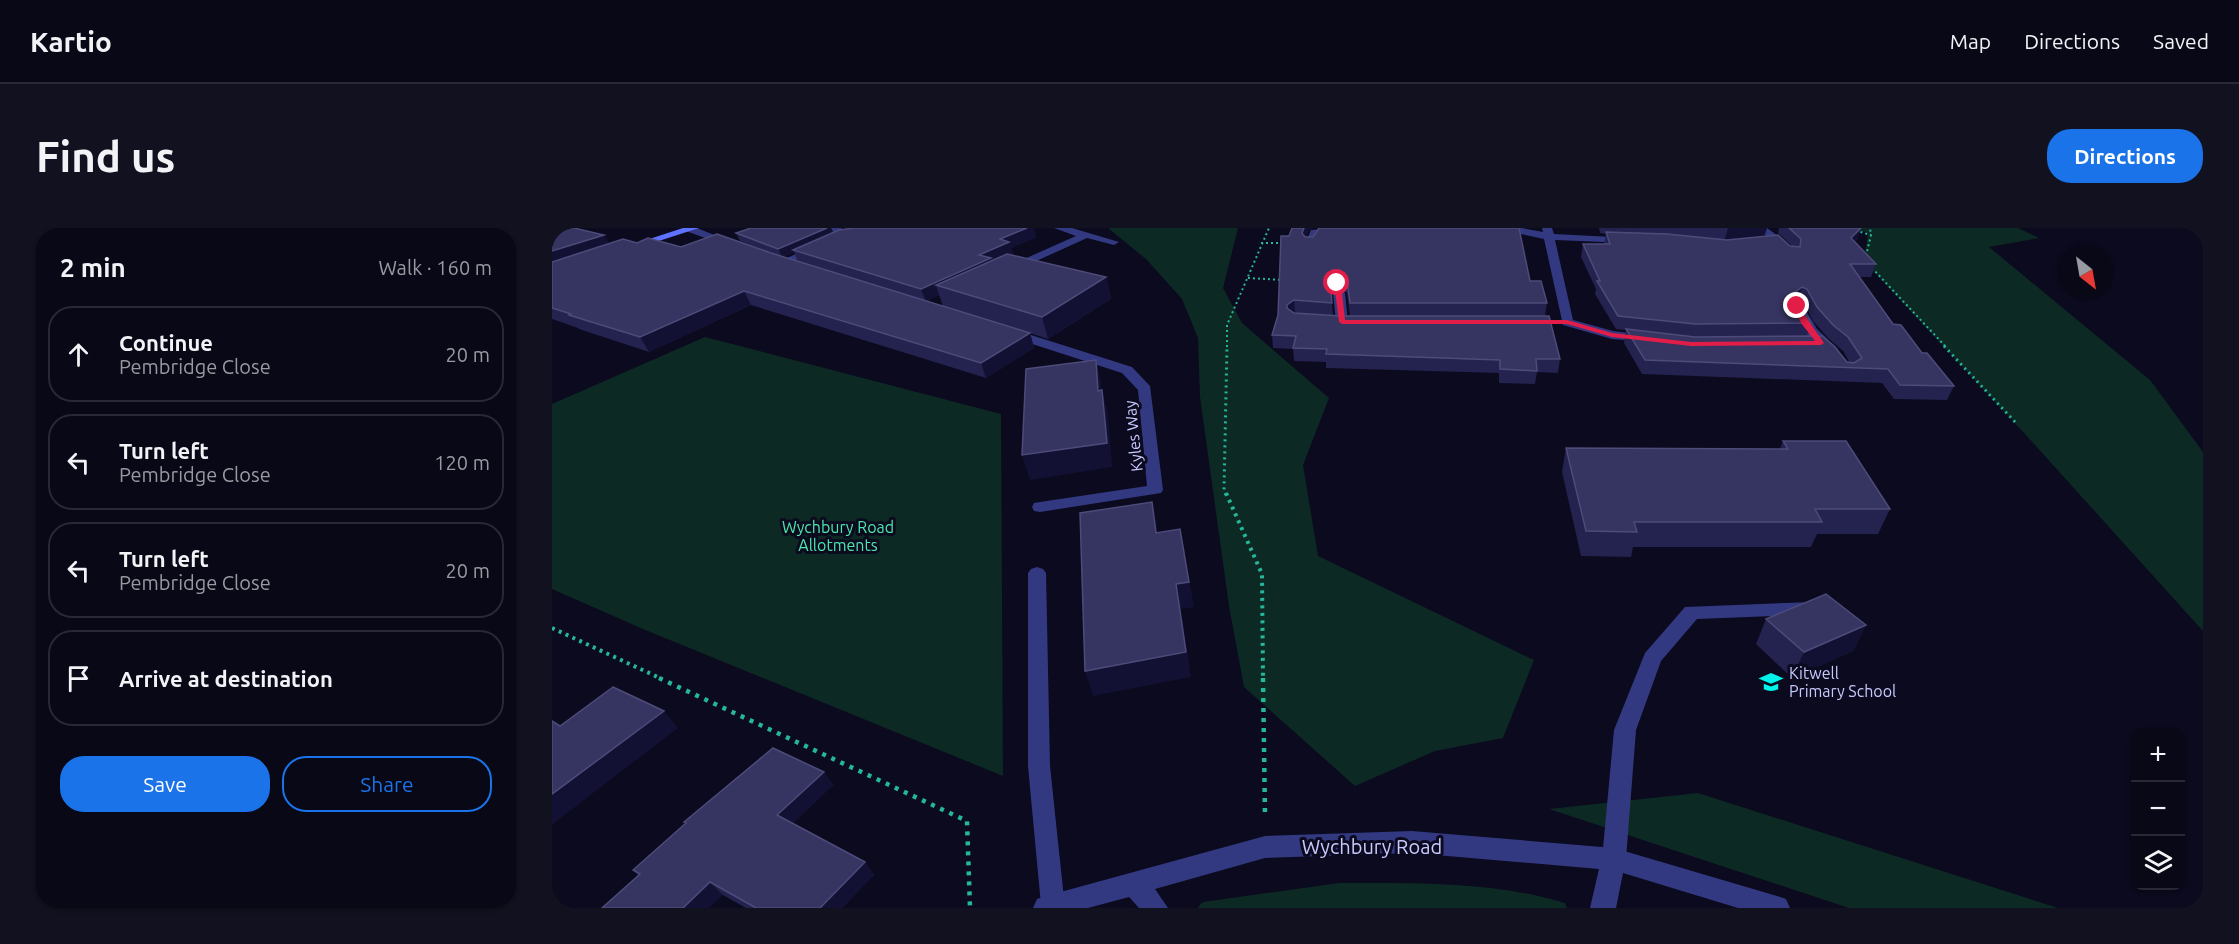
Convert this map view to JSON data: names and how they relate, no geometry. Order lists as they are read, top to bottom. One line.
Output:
{"streets":{"street":["Kyles Way","Wychbury Road"]},"parks":["Wychbury Road Allotments"],"places":{"school or university":["Kitwell Primary School"]},"north":"bottom right","page":{"header":"Kartio","nav":["Map","Directions","Saved"],"buttons":["Directions",["Save","Share"]],"title":"Find us","heading":["2 min","Walk · 160 m"],"list":[["Continue","Pembridge Close","20 m"],["Turn left","Pembridge Close","120 m"],["Turn left","Pembridge Close","20 m"],"Arrive at destination"],"map_buttons":["+","−"]}}
